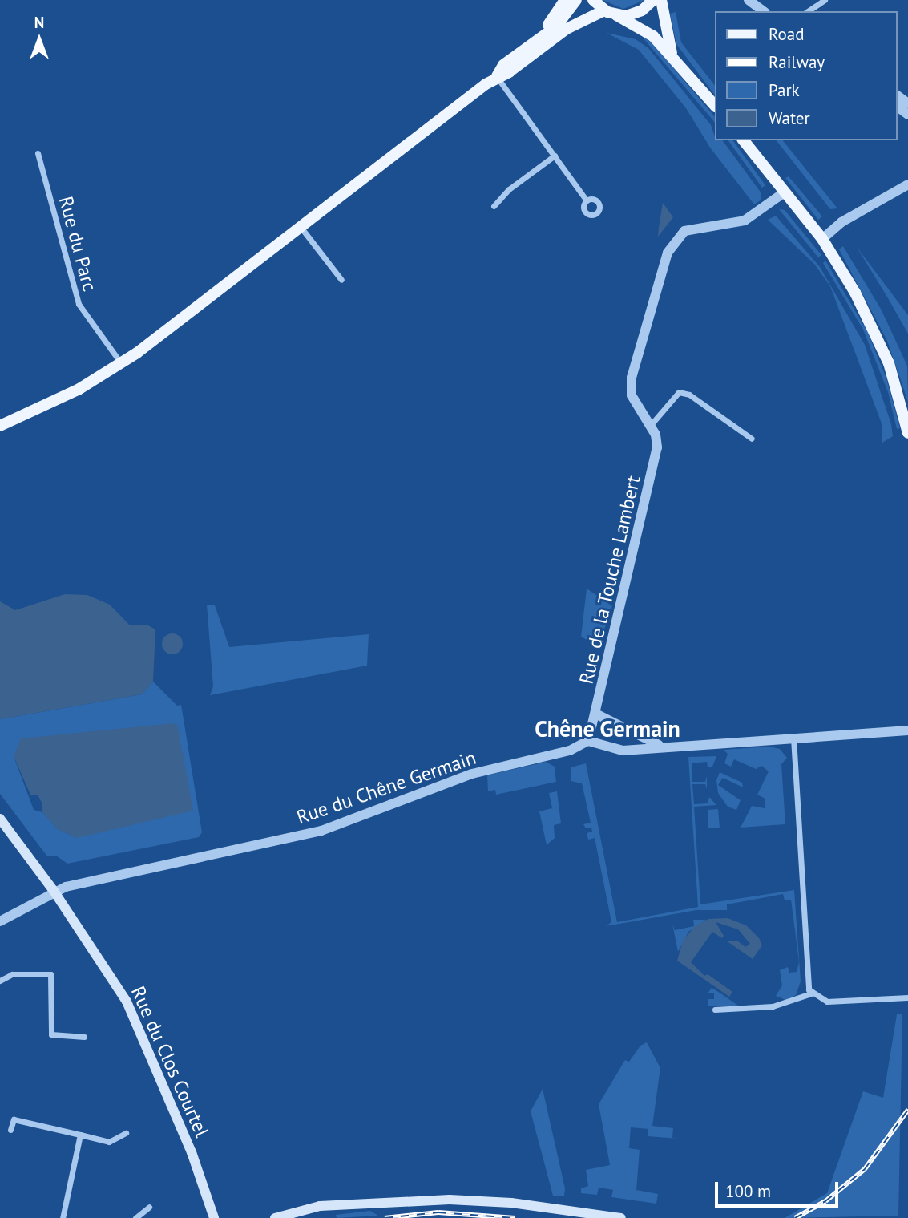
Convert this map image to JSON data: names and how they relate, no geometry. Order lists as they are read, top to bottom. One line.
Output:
{"streets":{"main road":["Rue du Clos Courtel"],"street":["Rue du Parc","Rue de la Touche Lambert","Rue du Chêne Germain"]},"crossings":[["Rue de la Touche Lambert","Rue du Chêne Germain"],["Rue du Chêne Germain","Rue du Clos Courtel"]],"districts":["Chêne Germain"],"legend":["Road","Railway","Park","Water"],"scale_bar":"100 m","north":"top"}
